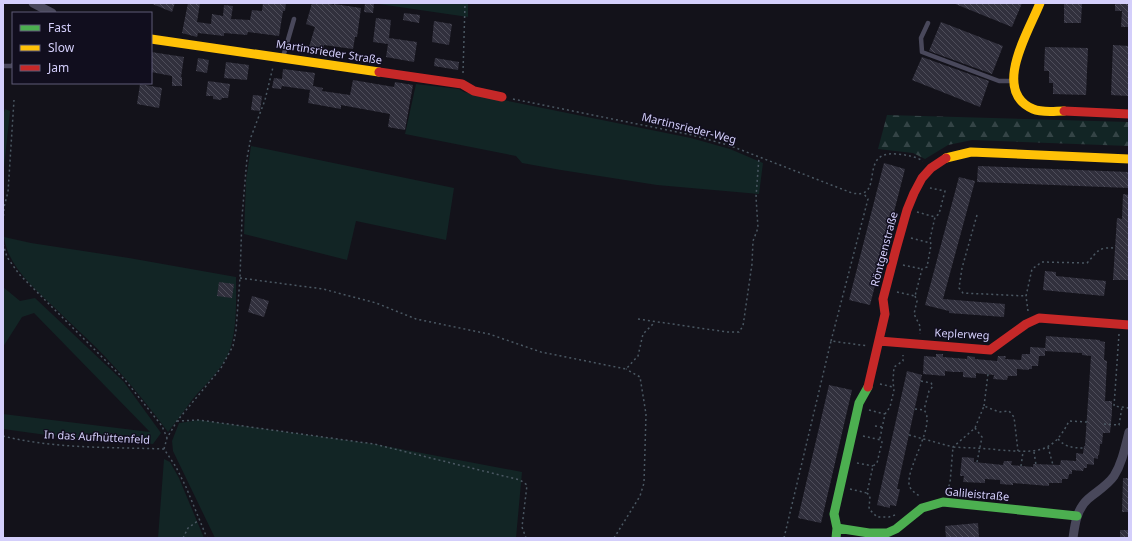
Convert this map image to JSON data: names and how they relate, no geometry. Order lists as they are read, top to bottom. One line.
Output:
{"streets":{"street":["Martinsrieder Straße","Röntgenstraße","Keplerweg","Galileistraße"],"path":["Martinsrieder-Weg","In das Aufhüttenfeld"]},"crossings":[["Martinsrieder Straße","Martinsrieder-Weg"],["Röntgenstraße","Keplerweg"],["Röntgenstraße","Galileistraße"]],"legend":["Fast","Slow","Jam"]}
